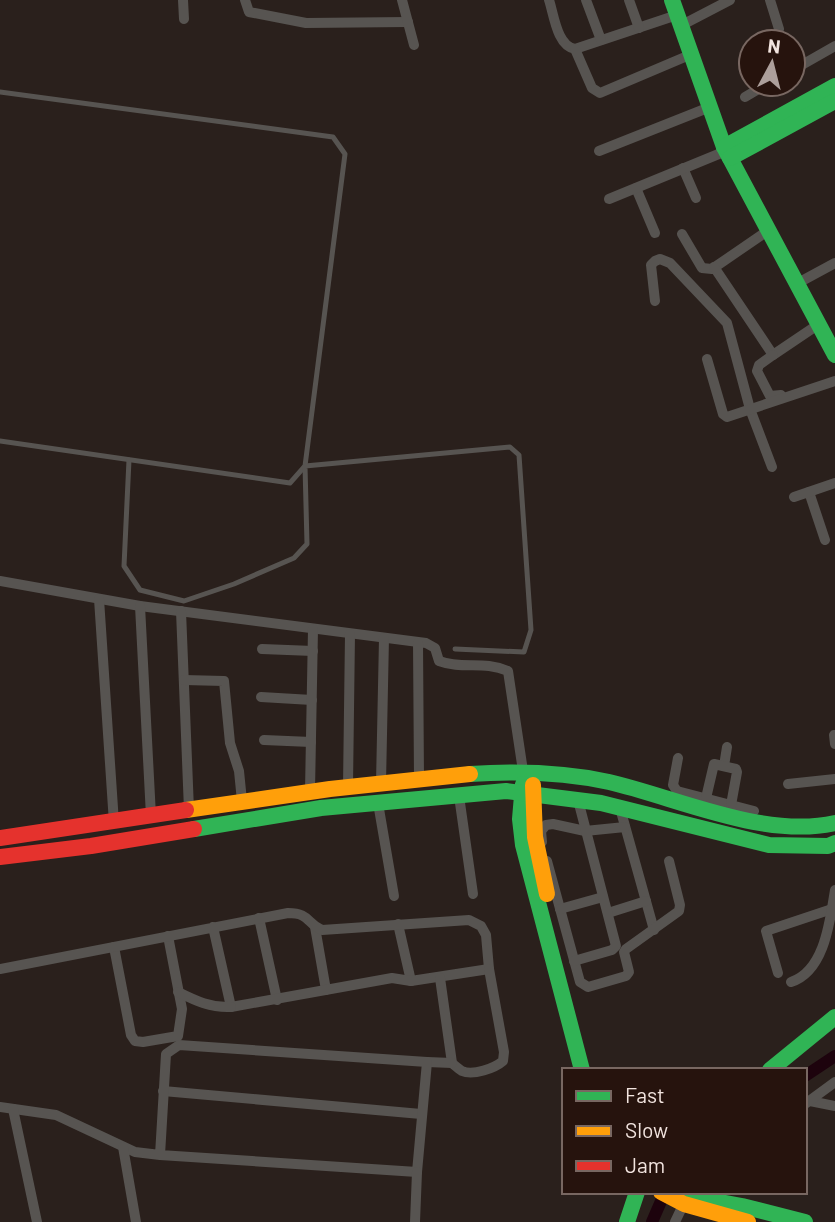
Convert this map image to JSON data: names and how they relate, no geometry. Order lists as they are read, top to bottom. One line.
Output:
{"legend":["Fast","Slow","Jam"],"north":"top"}
